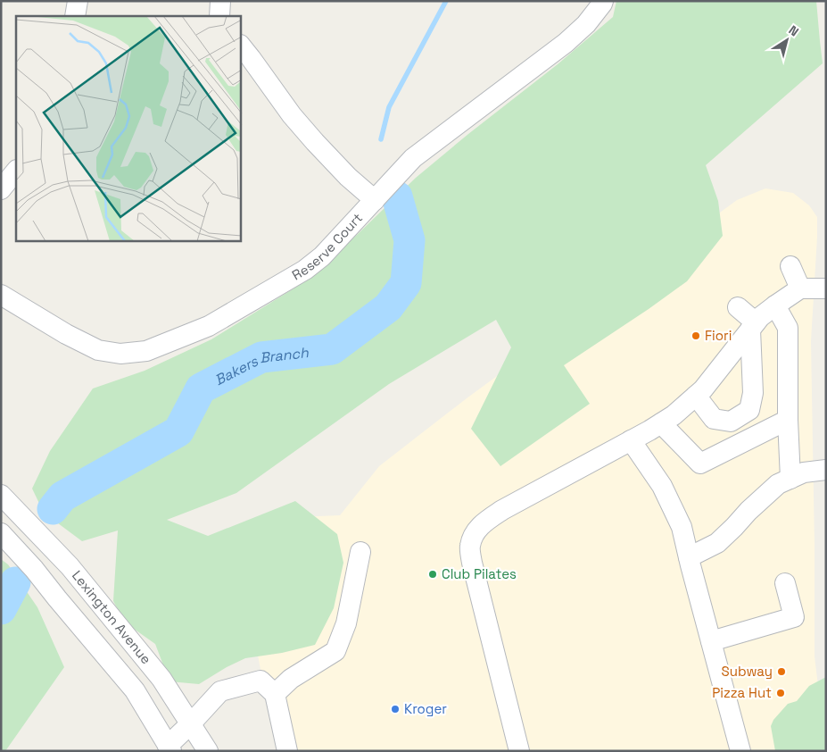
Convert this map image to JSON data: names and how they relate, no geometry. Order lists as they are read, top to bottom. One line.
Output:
{"streets":{"street":["Reserve Court","Lexington Avenue"]},"water":["Bakers Branch"],"places":["Fiori","Club Pilates","Subway","Pizza Hut","Kroger"],"north":"top right"}
